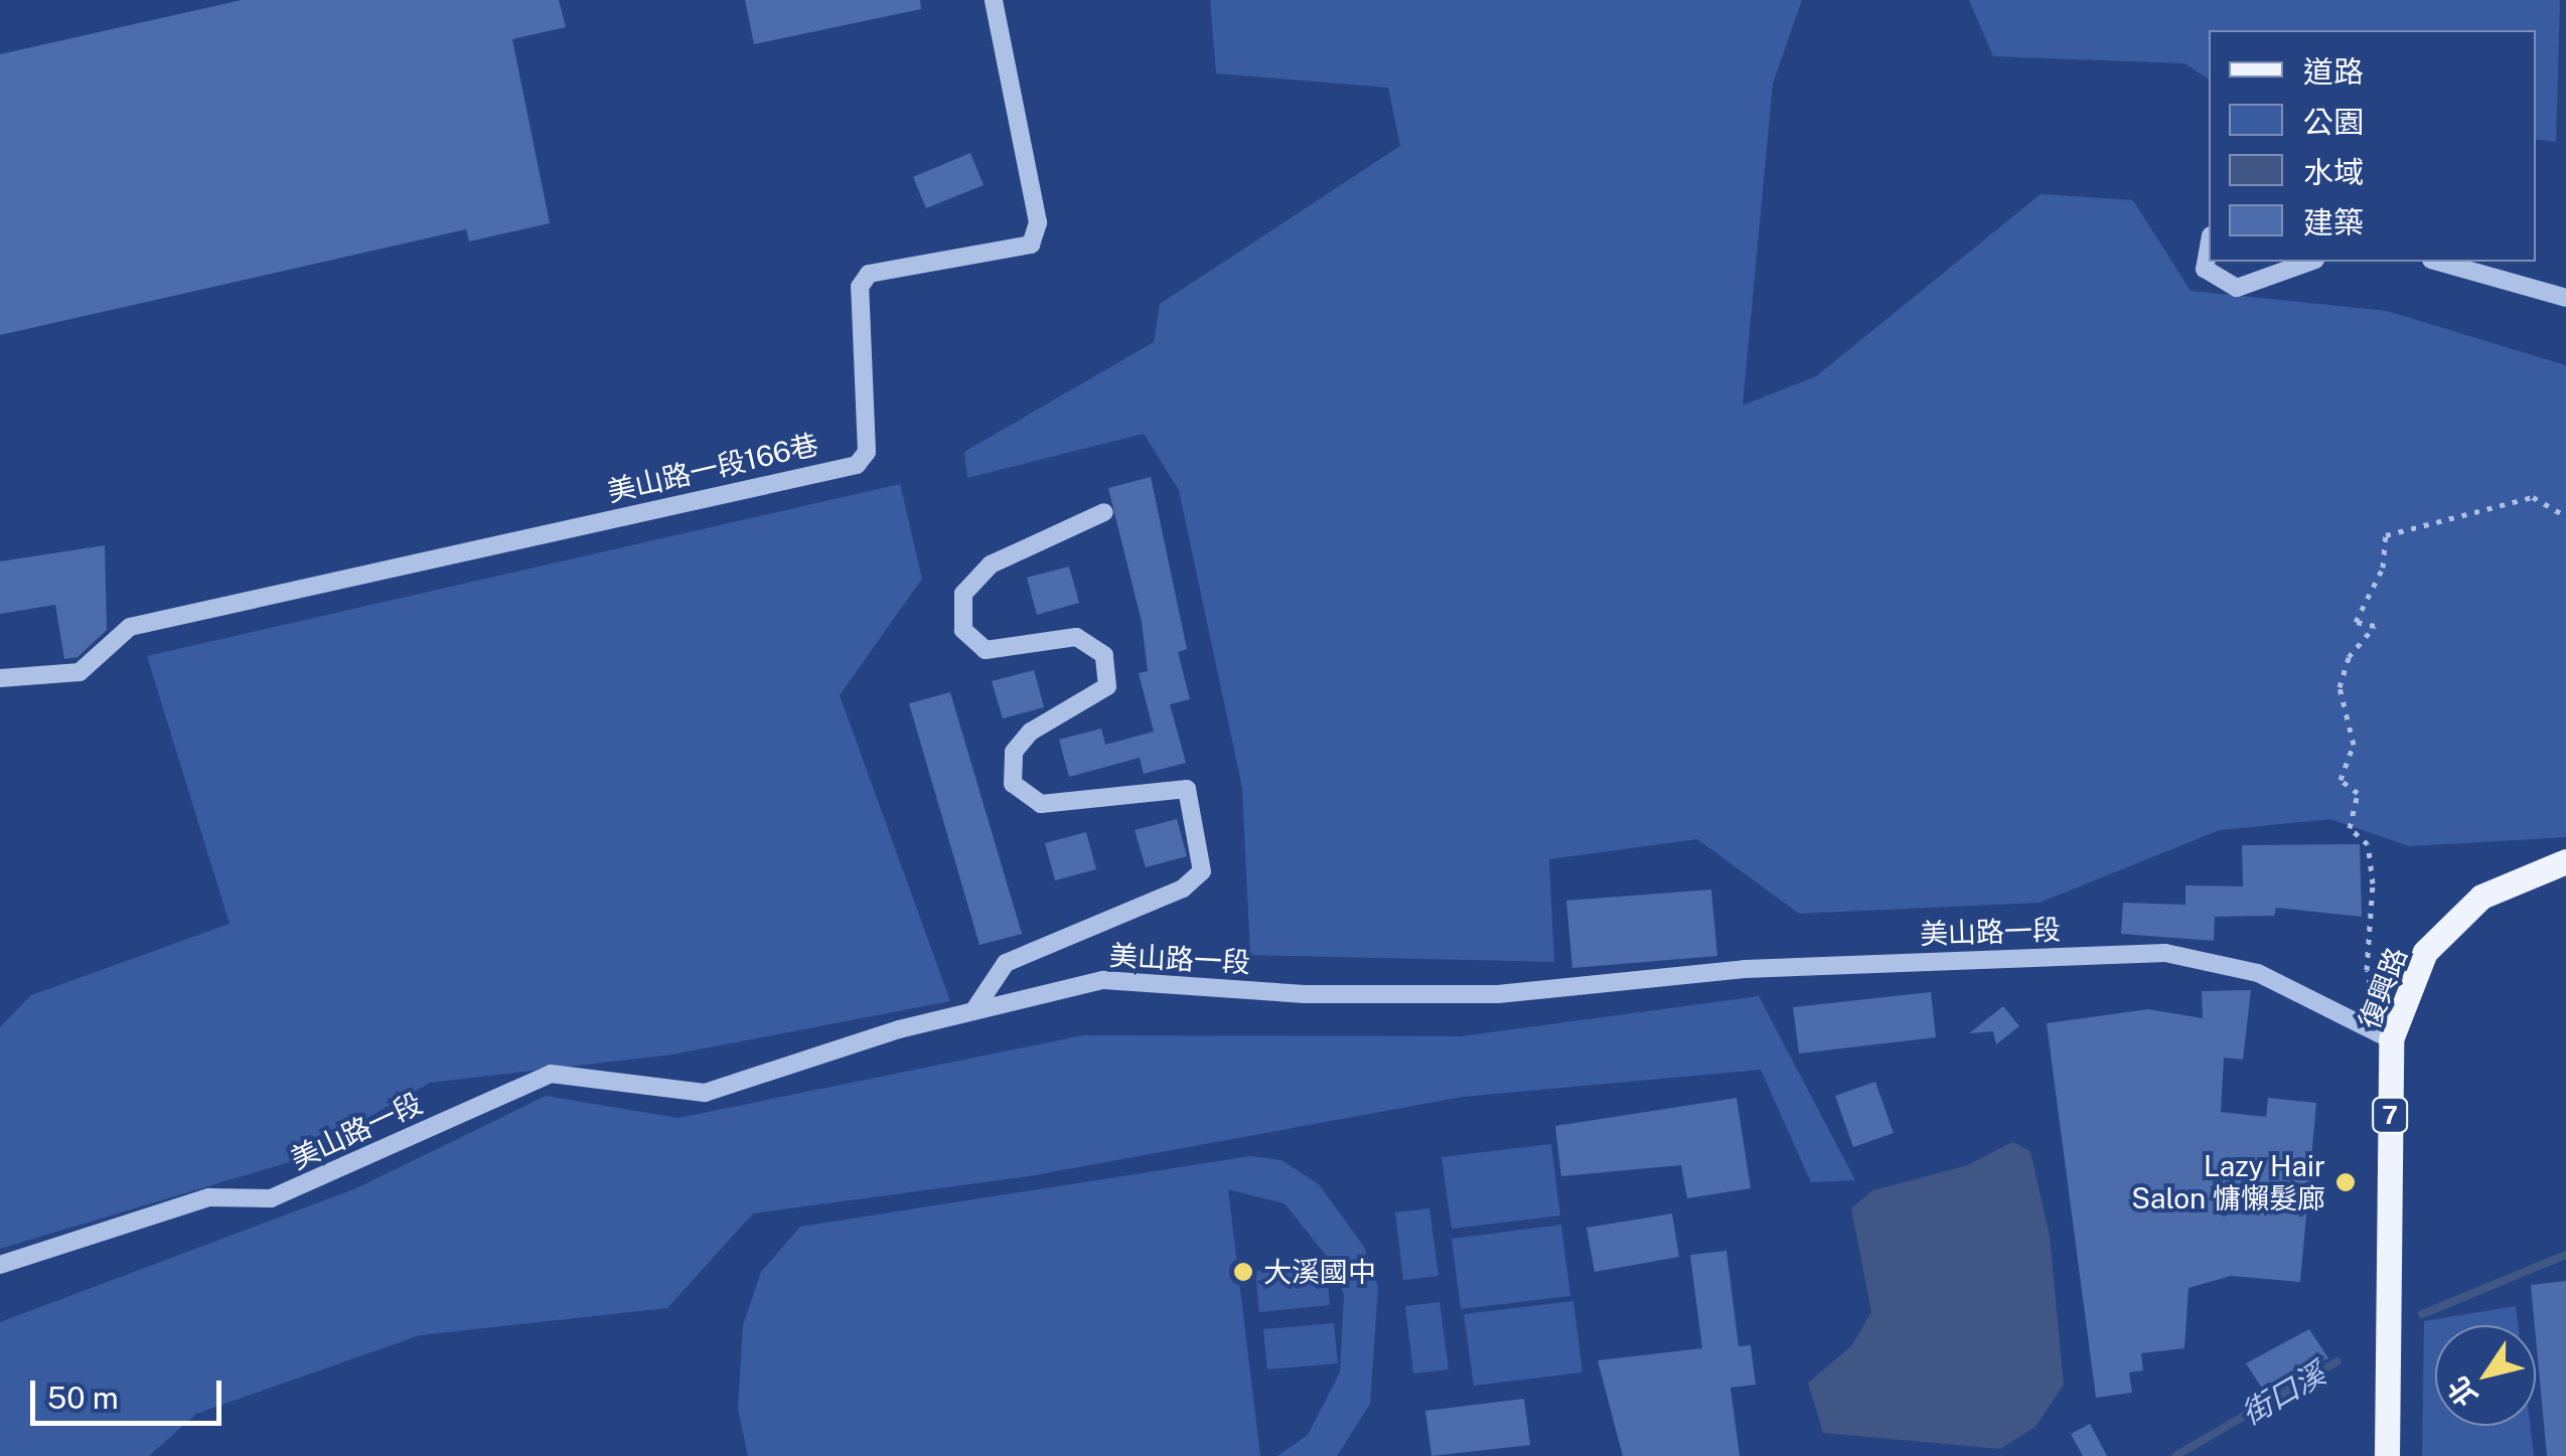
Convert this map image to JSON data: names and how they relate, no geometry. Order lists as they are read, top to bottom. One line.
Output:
{"streets":{"main road":["復興路","7"],"street":["美山路一段166巷","美山路一段"]},"crossings":[["美山路一段","復興路"]],"water":["街口溪"],"places":["Lazy Hair Salon 慵懶髮廊","大溪國中"],"legend":["道路","公園","水域","建築"],"scale_bar":"50 m","north":"bottom left"}
